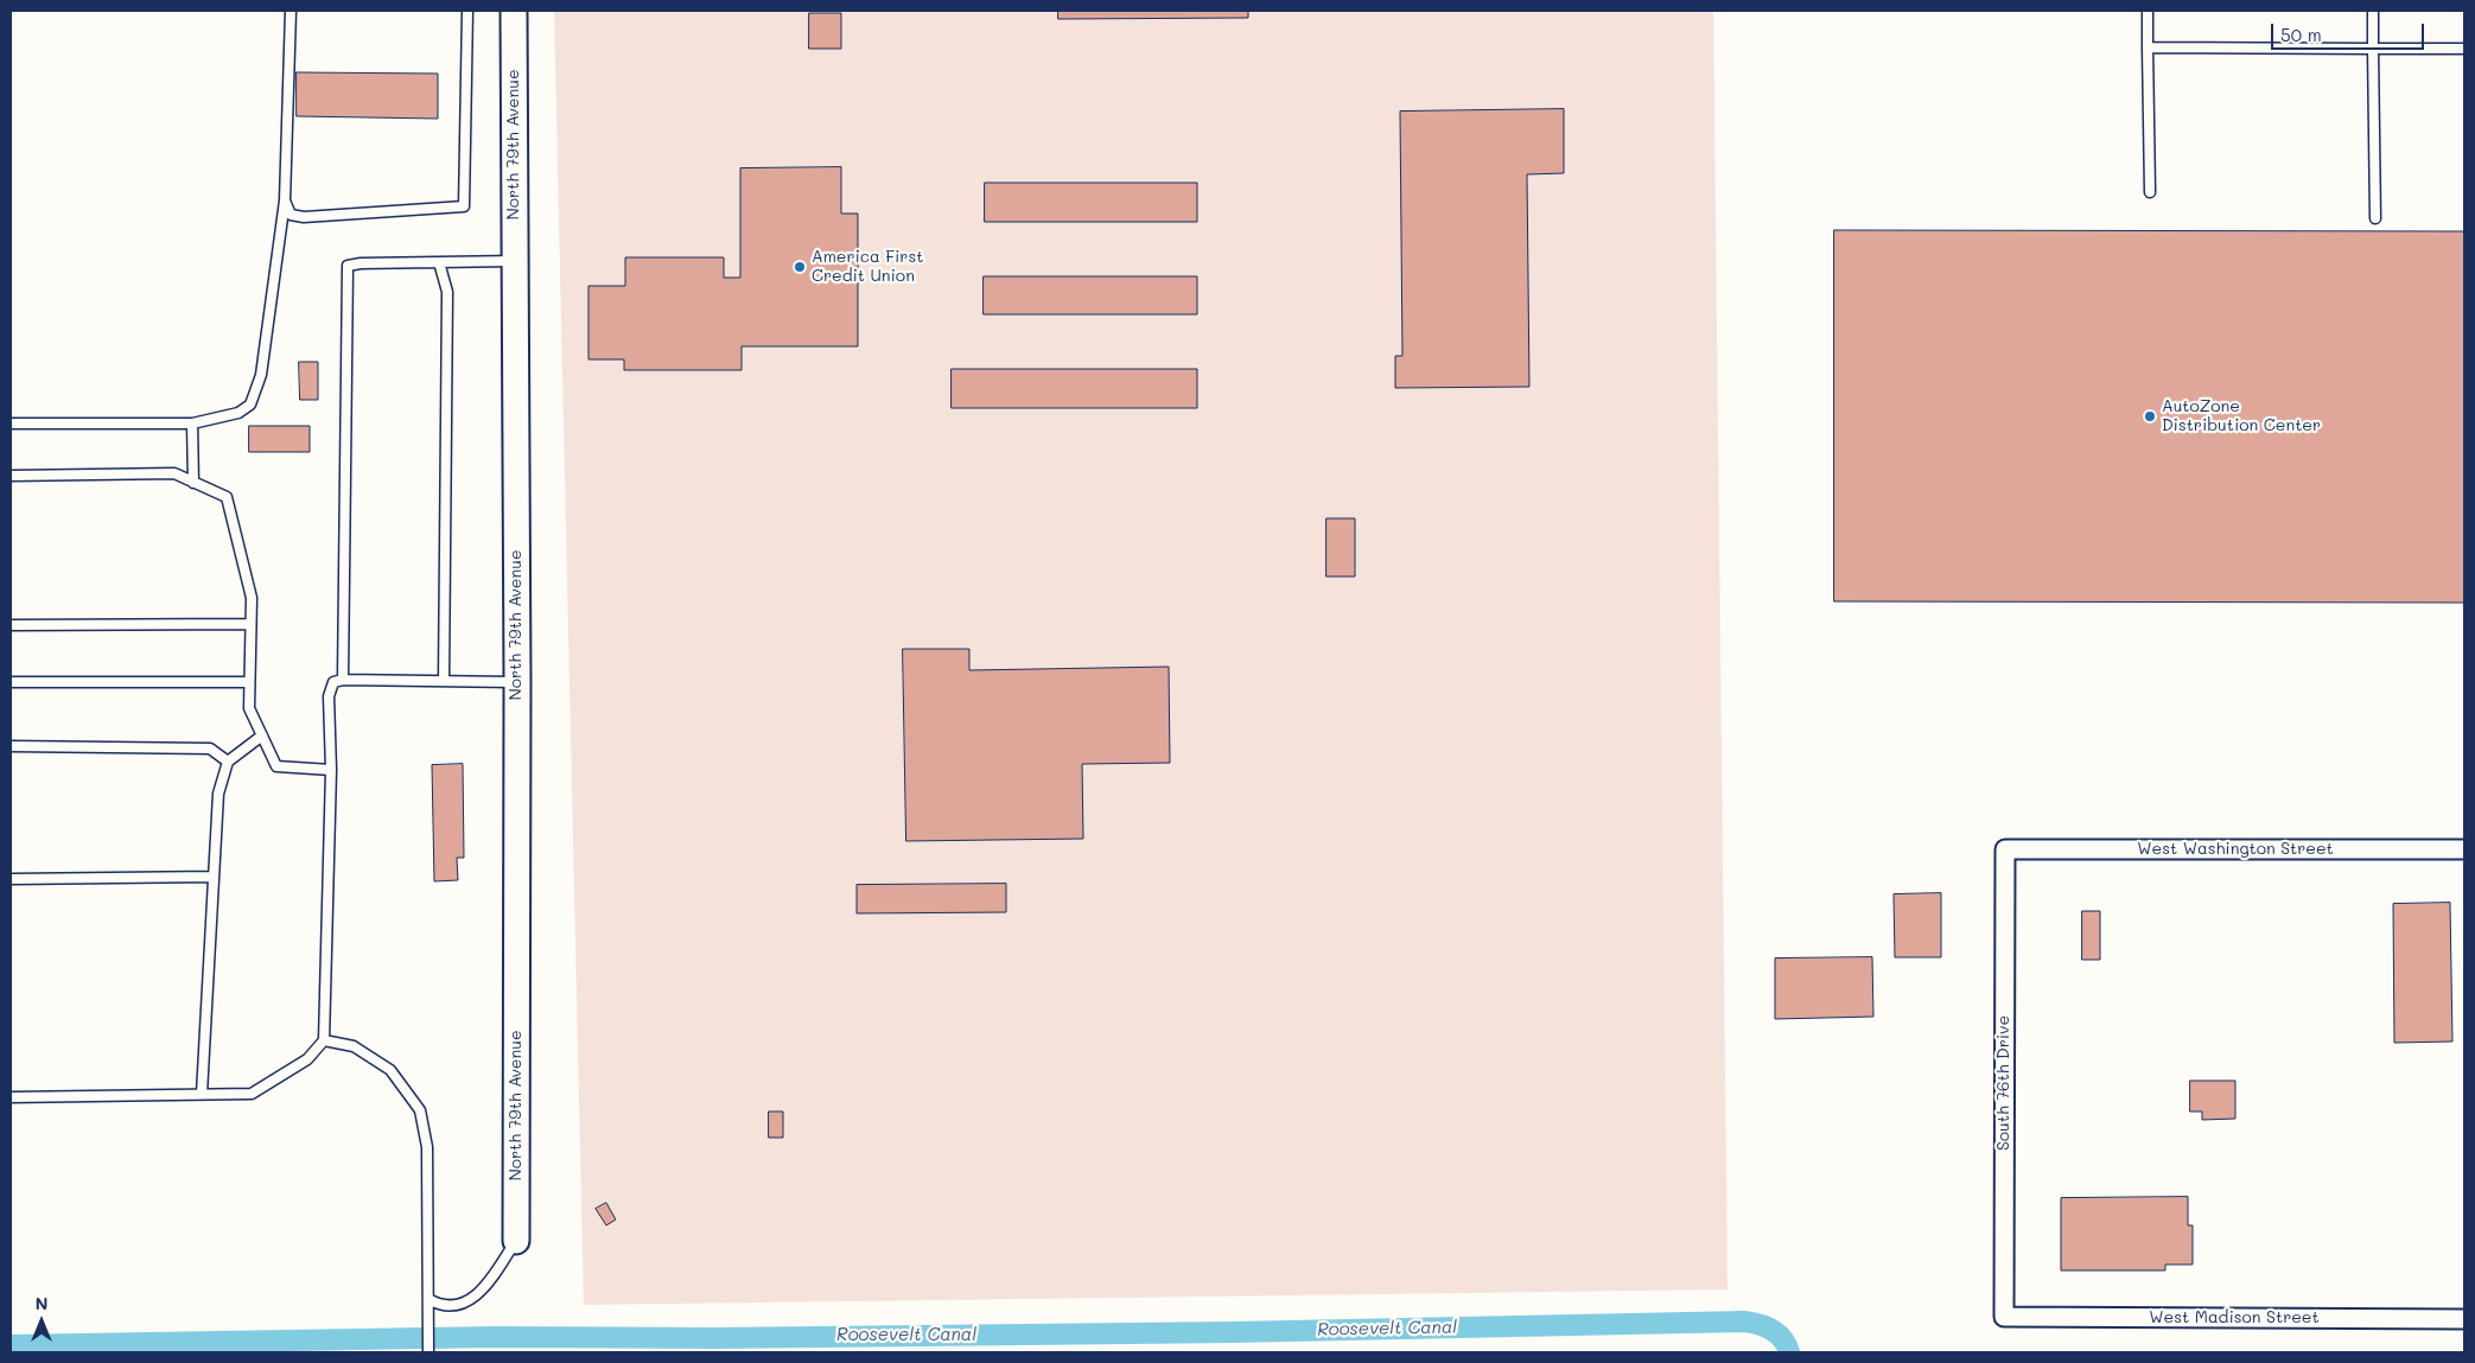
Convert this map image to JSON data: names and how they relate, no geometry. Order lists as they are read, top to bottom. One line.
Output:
{"streets":{"street":["North 79th Avenue","West Washington Street","South 76th Drive","West Madison Street"]},"crossings":[["West Washington Street","South 76th Drive"],["South 76th Drive","West Madison Street"]],"water":["Roosevelt Canal"],"places":["America First Credit Union","AutoZone Distribution Center"],"scale_bar":"50 m","north":"top"}
